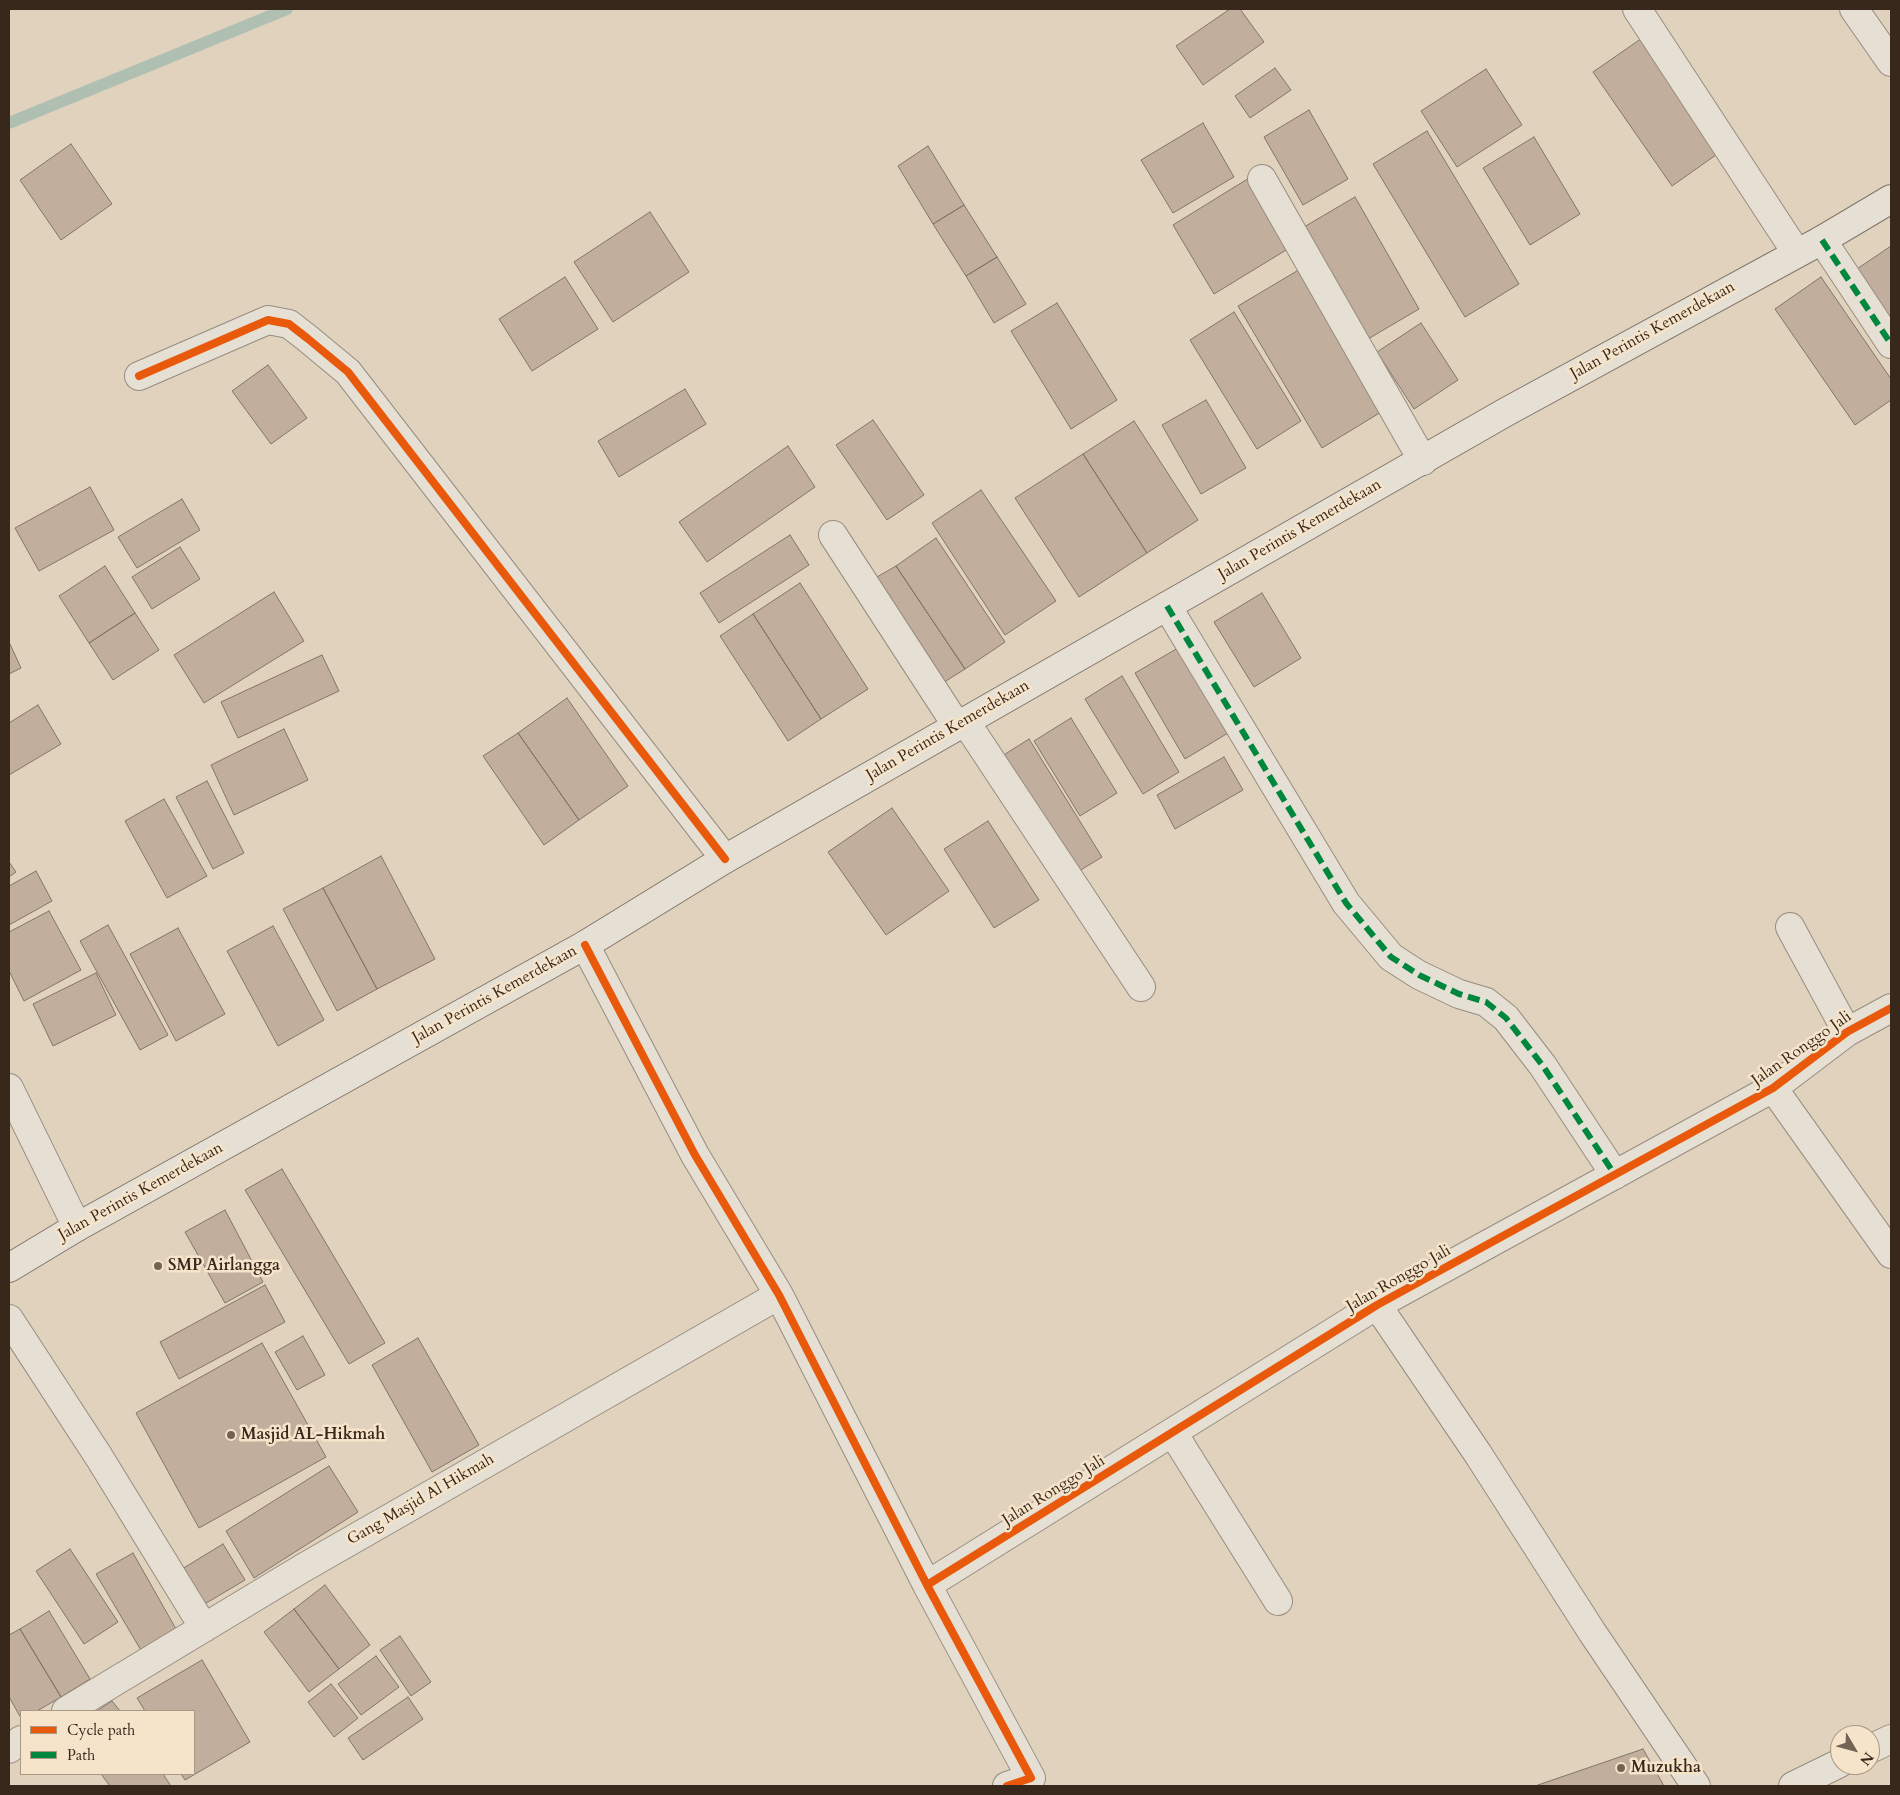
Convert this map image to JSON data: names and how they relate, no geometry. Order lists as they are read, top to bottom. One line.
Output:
{"streets":{"street":["Jalan Perintis Kemerdekaan","Jalan Ronggo Jali","Gang Masjid Al Hikmah"]},"places":["SMP Airlangga","Masjid AL-Hikmah","Muzukha"],"legend":["Cycle path","Path"],"north":"bottom right"}
